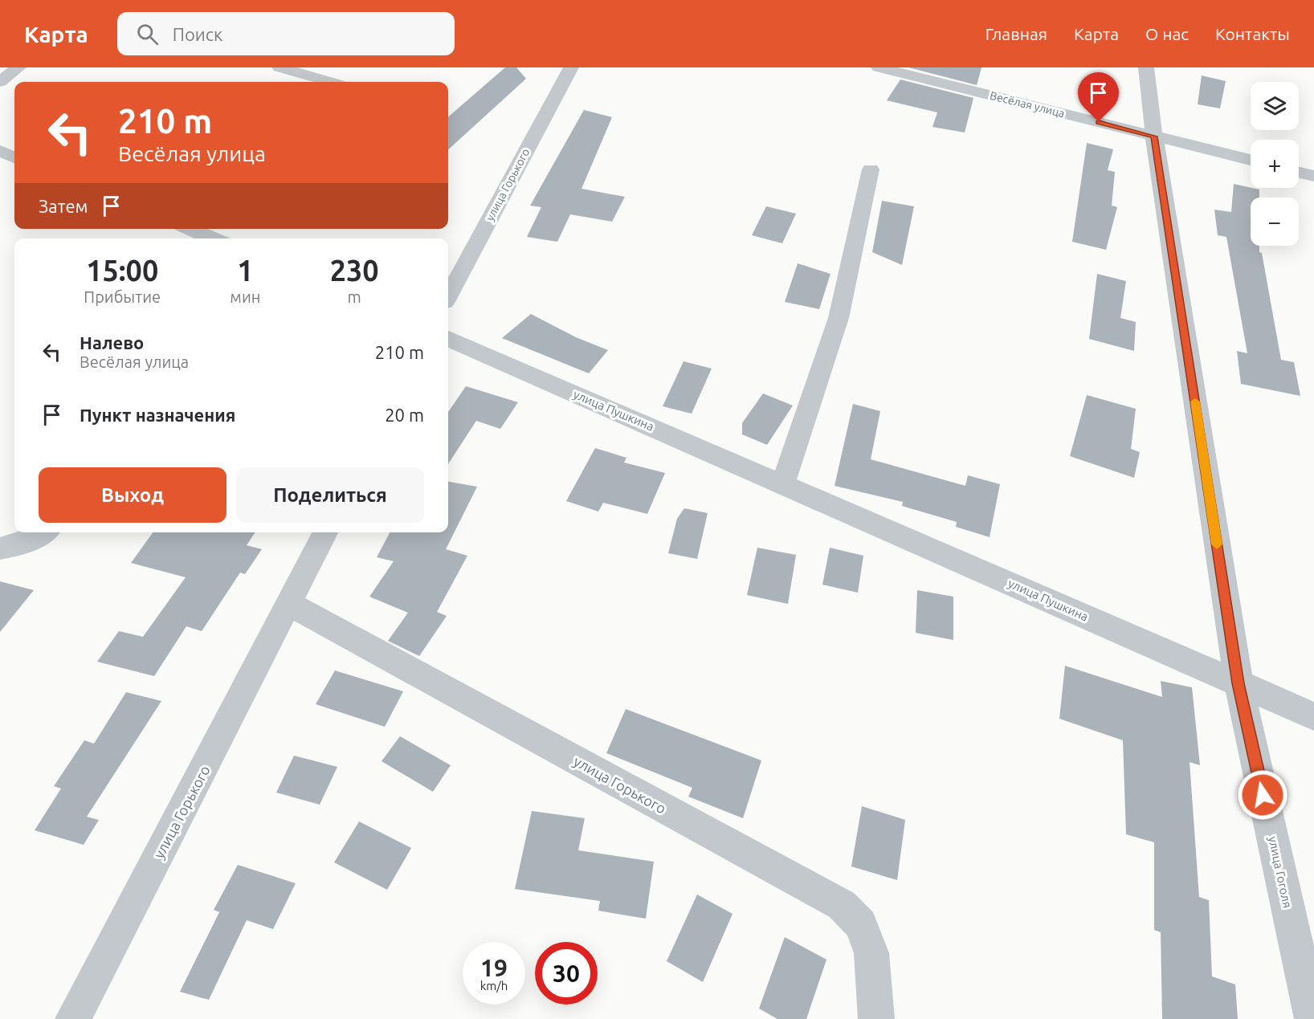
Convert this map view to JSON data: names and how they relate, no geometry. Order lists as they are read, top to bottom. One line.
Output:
{"streets":{"street":["Весёлая улица","улица Горького","улица Пушкина","улица Гоголя"]},"crossings":[["Весёлая улица","улица Гоголя"],["улица Пушкина","улица Гоголя"]],"page":{"header":"Карта","search":"Поиск","nav":["Главная","Карта","О нас","Контакты"],"map_buttons":["+","−"],"turn":["210 m","Весёлая улица"],"then":"Затем","eta":["15:00","Прибытие","1","мин","230","m"],"list":[{"name":"Налево","note":"Весёлая улица","value":"210 m"},{"name":"Пункт назначения","value":"20 m"}],"buttons":["Выход","Поделиться"],"speed":"19 km/h","limit":"30"}}
